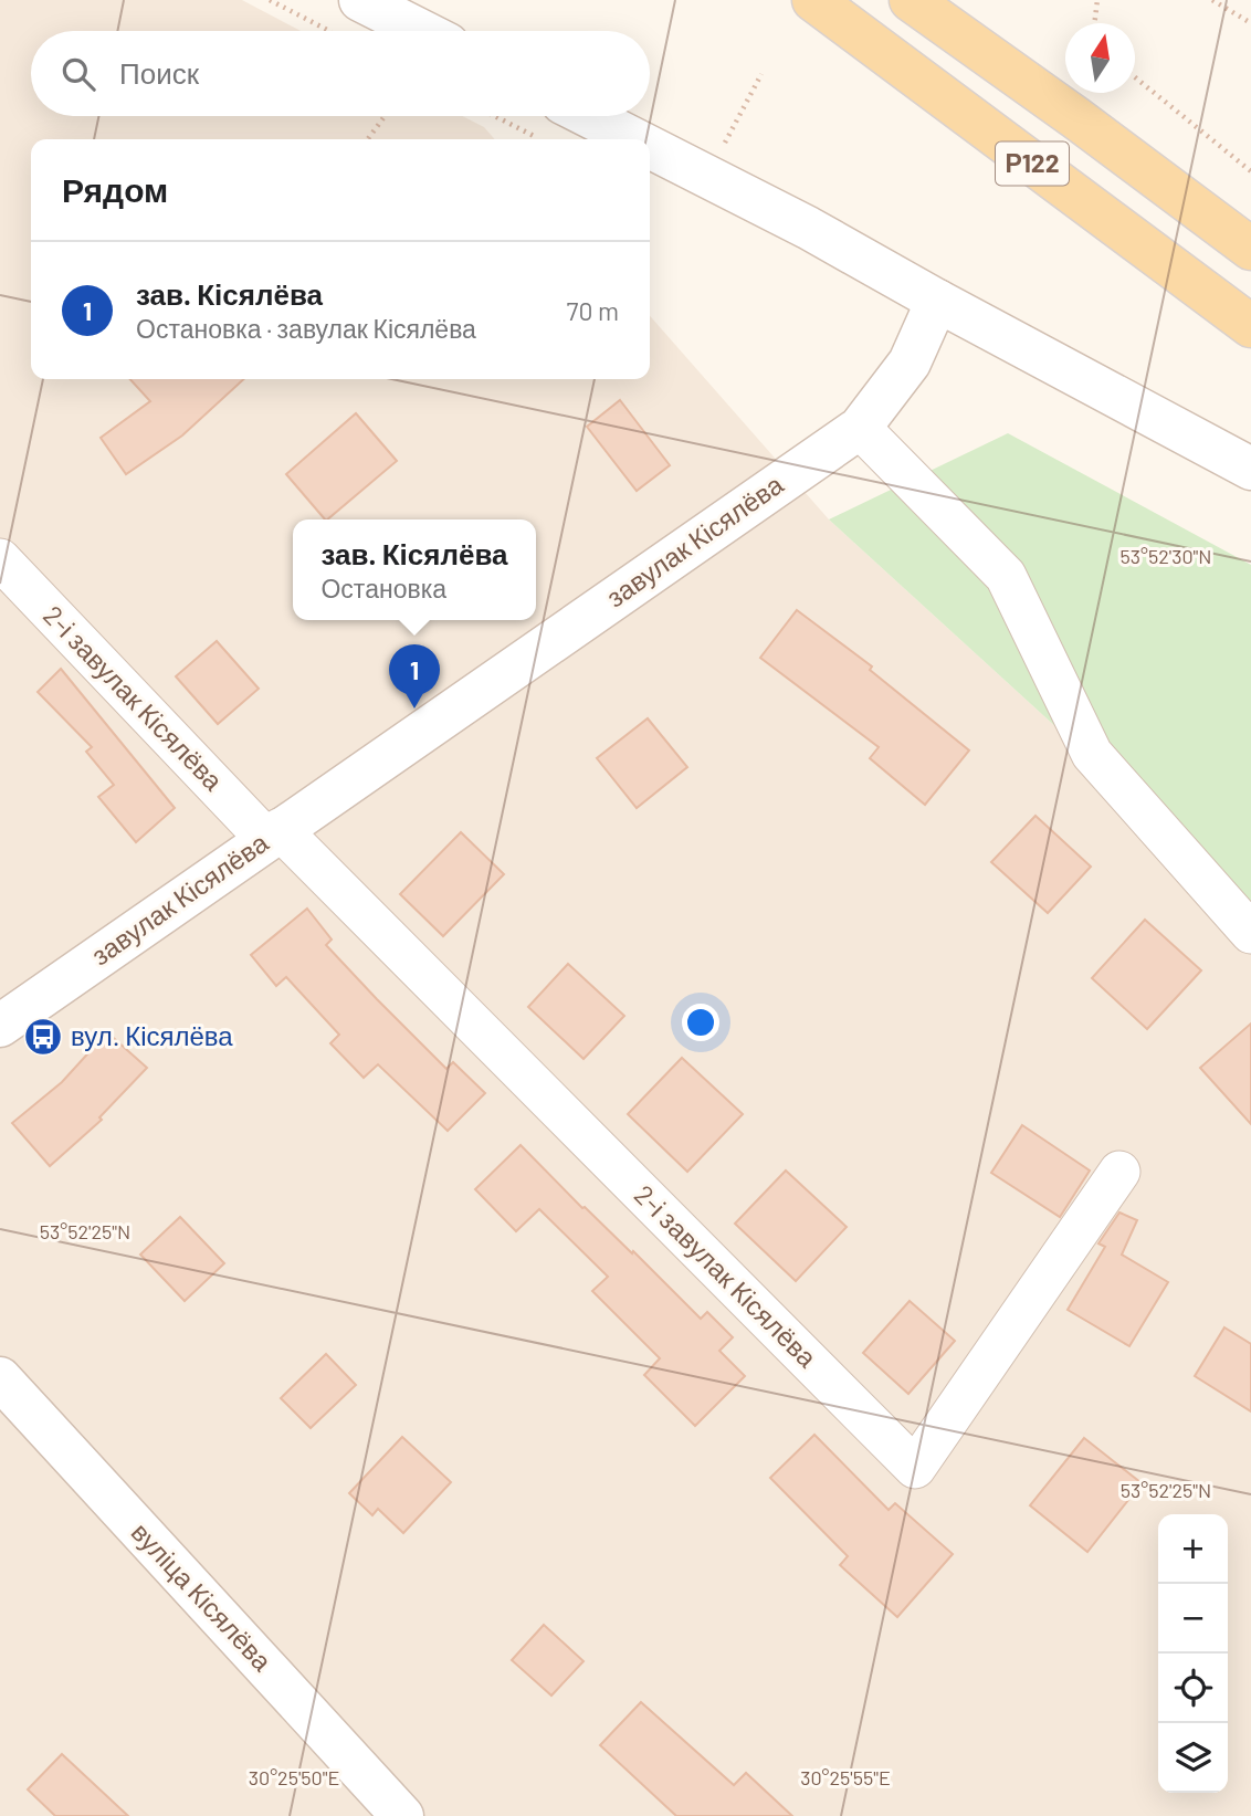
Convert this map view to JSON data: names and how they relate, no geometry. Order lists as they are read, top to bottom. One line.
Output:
{"streets":{"main road":["Р122"],"street":["завулак Кісялёва","2-і завулак Кісялёва","вуліца Кісялёва"]},"crossings":[["завулак Кісялёва","2-і завулак Кісялёва"]],"places":{"bus stop":["вул. Кісялёва"]},"north":"top","page":{"search":"Поиск","heading":"Рядом","list":[{"mark":"1","name":"зав. Кісялёва","note":"Остановка · завулак Кісялёва","value":"70 m"}],"popup":["зав. Кісялёва","Остановка"],"pins":"1","map_buttons":["+","−"]},"coordinates":["53°52'30\"N","53°52'25\"N","30°25'50\"E","30°25'55\"E"]}
